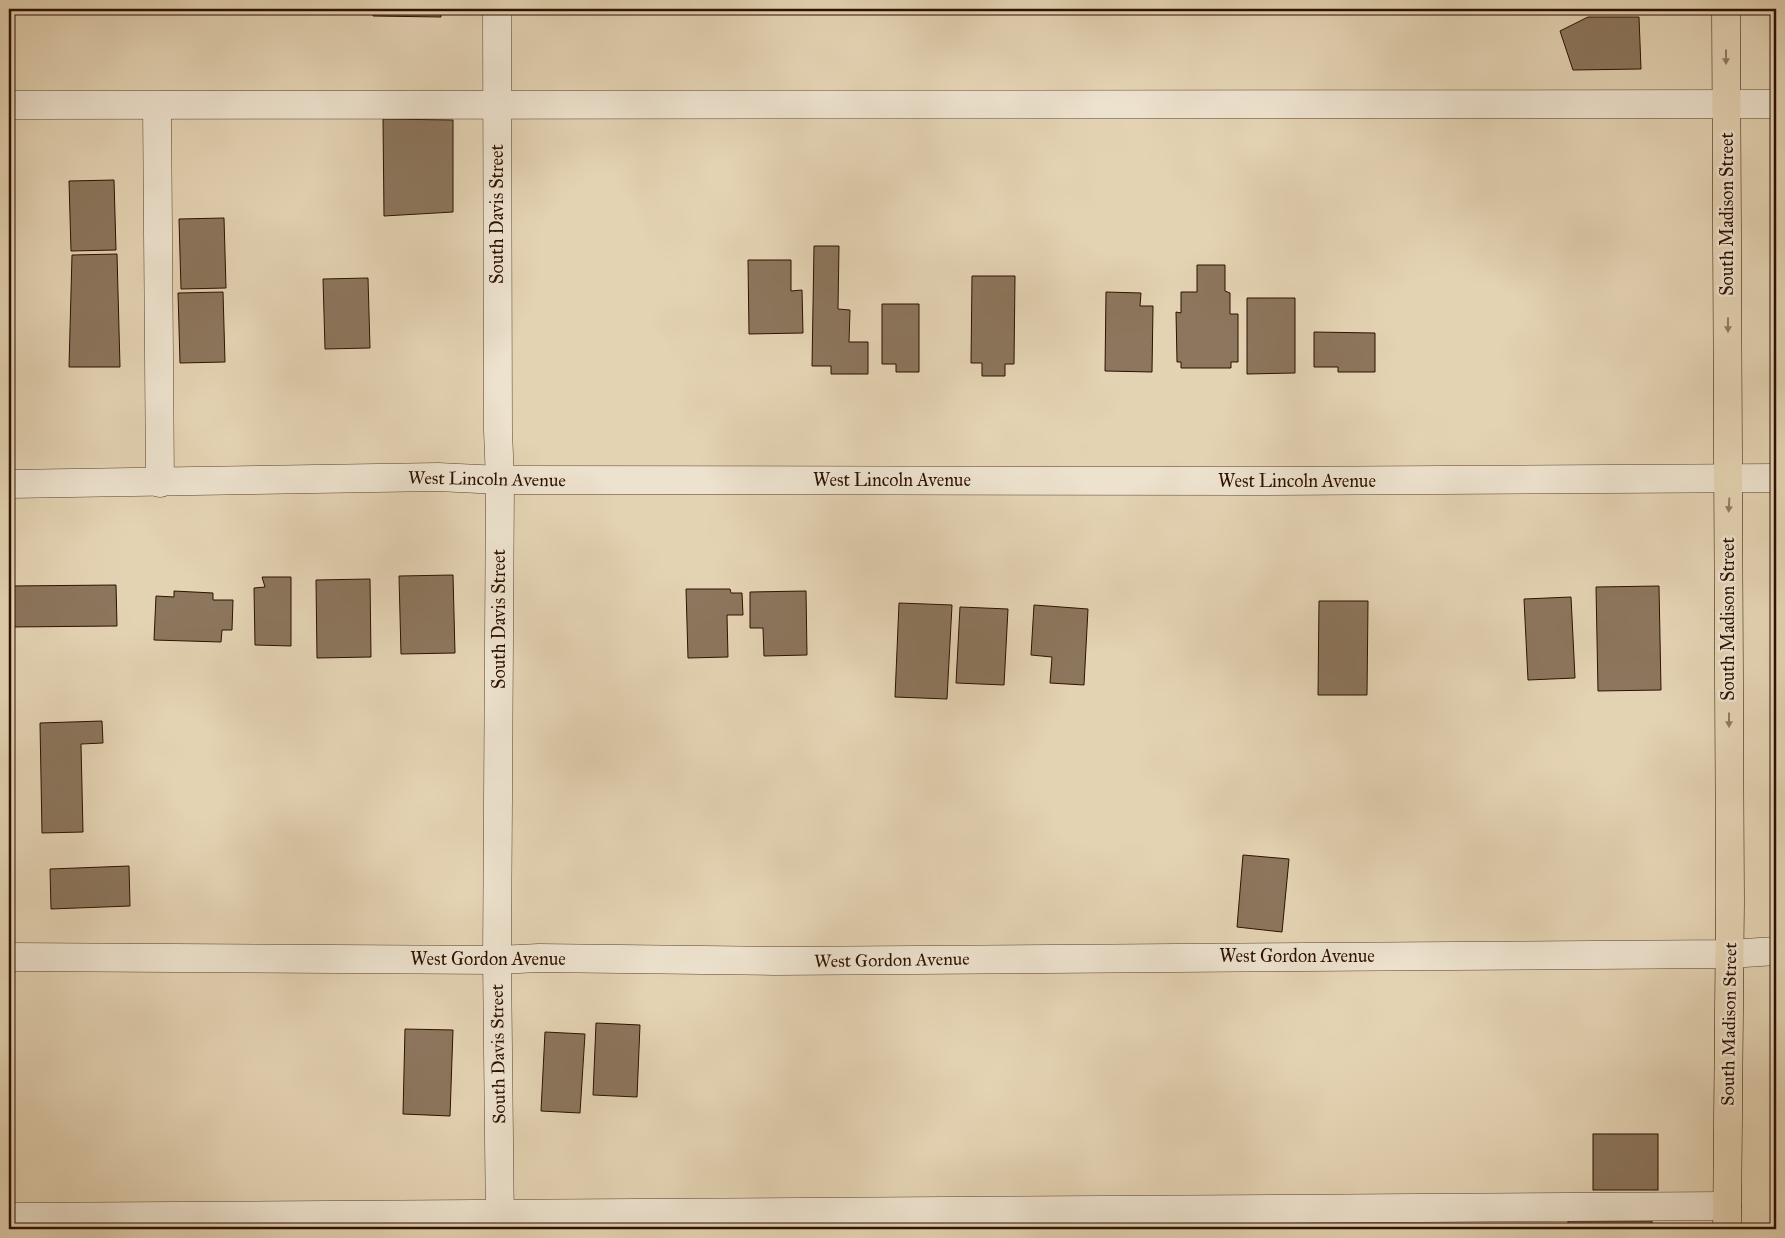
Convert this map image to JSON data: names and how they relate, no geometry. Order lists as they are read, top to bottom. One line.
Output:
{"streets":{"main road":["South Madison Street"],"street":["South Davis Street","West Lincoln Avenue","West Gordon Avenue"]},"crossings":[["South Davis Street","West Lincoln Avenue"],["South Davis Street","West Gordon Avenue"],["South Madison Street","West Lincoln Avenue"],["South Madison Street","West Gordon Avenue"]],"one_way":["South Madison Street"]}
